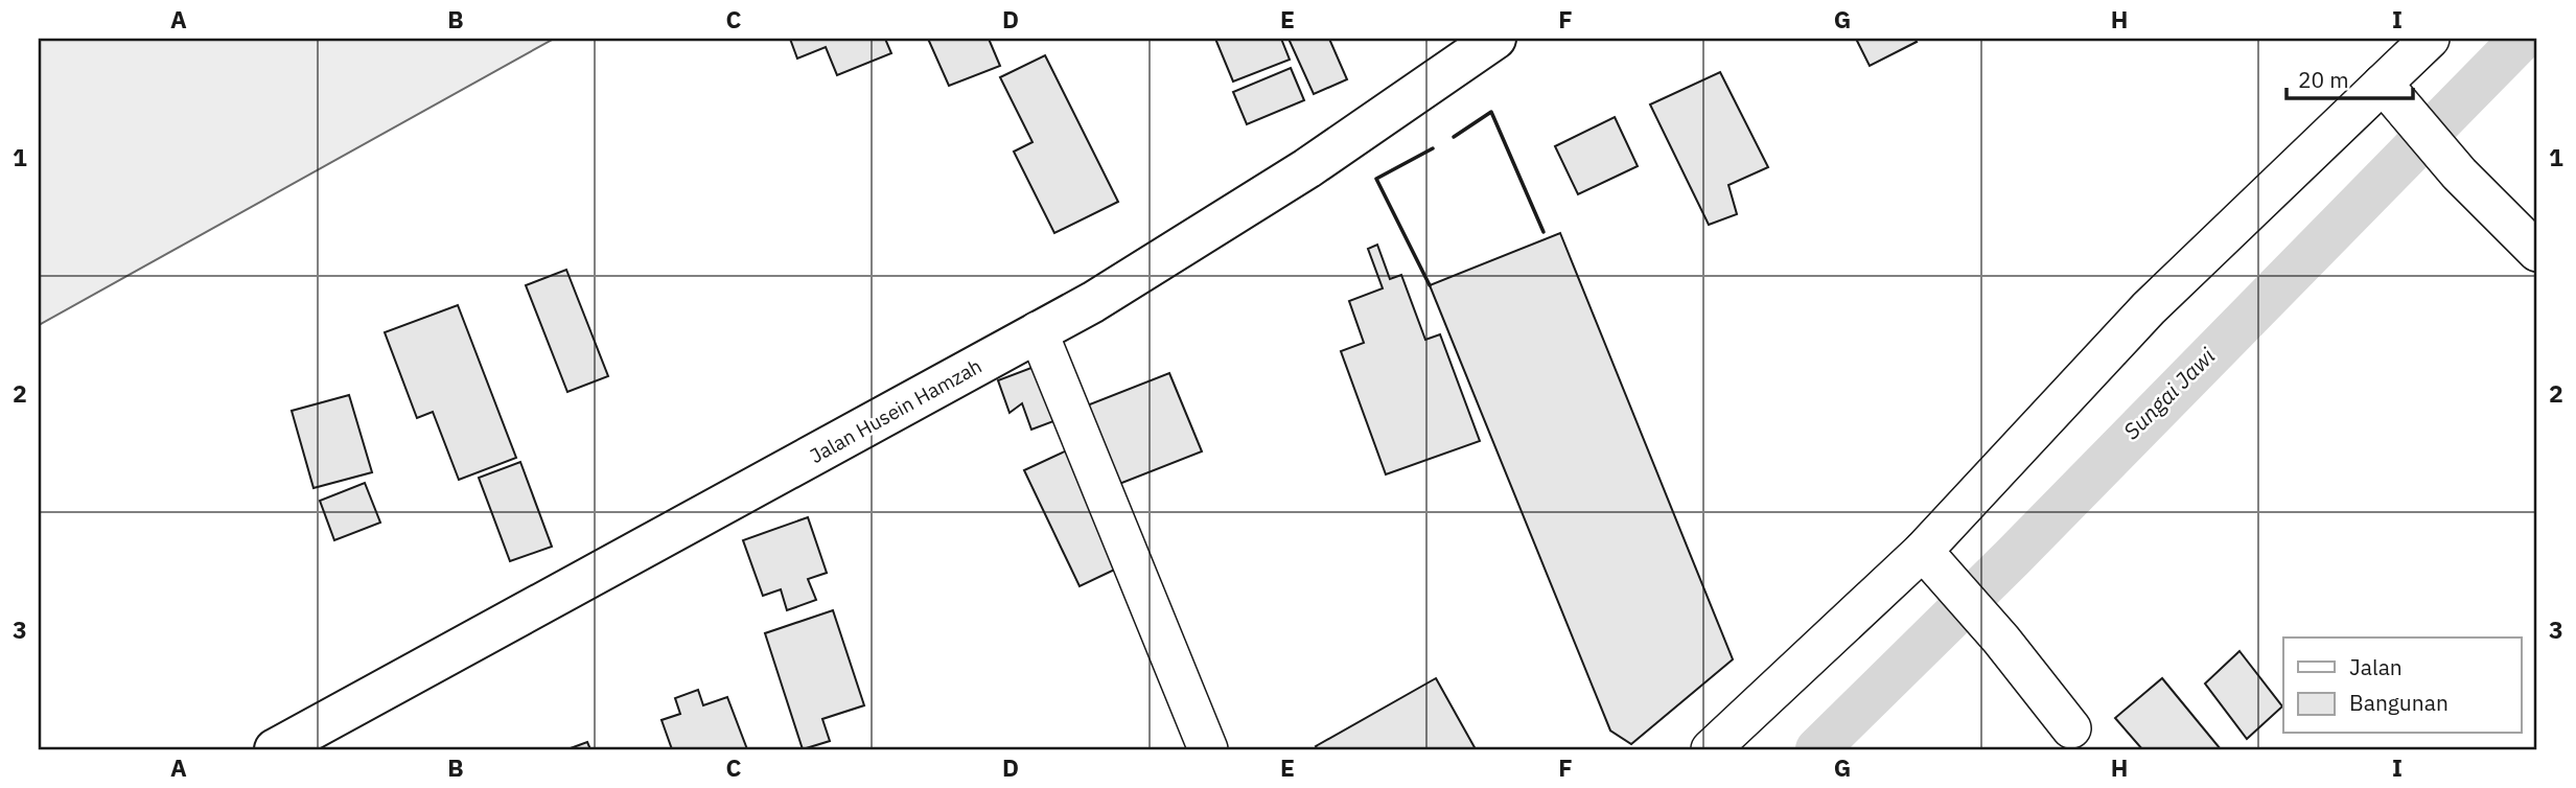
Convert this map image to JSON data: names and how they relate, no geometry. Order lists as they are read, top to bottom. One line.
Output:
{"streets":{"street":["Jalan Husein Hamzah"]},"water":["Sungai Jawi"],"legend":["Jalan","Bangunan"],"scale_bar":"20 m","grid":{"columns":["A","B","C","D","E","F","G","H","I"],"rows":["1","2","3"]}}
